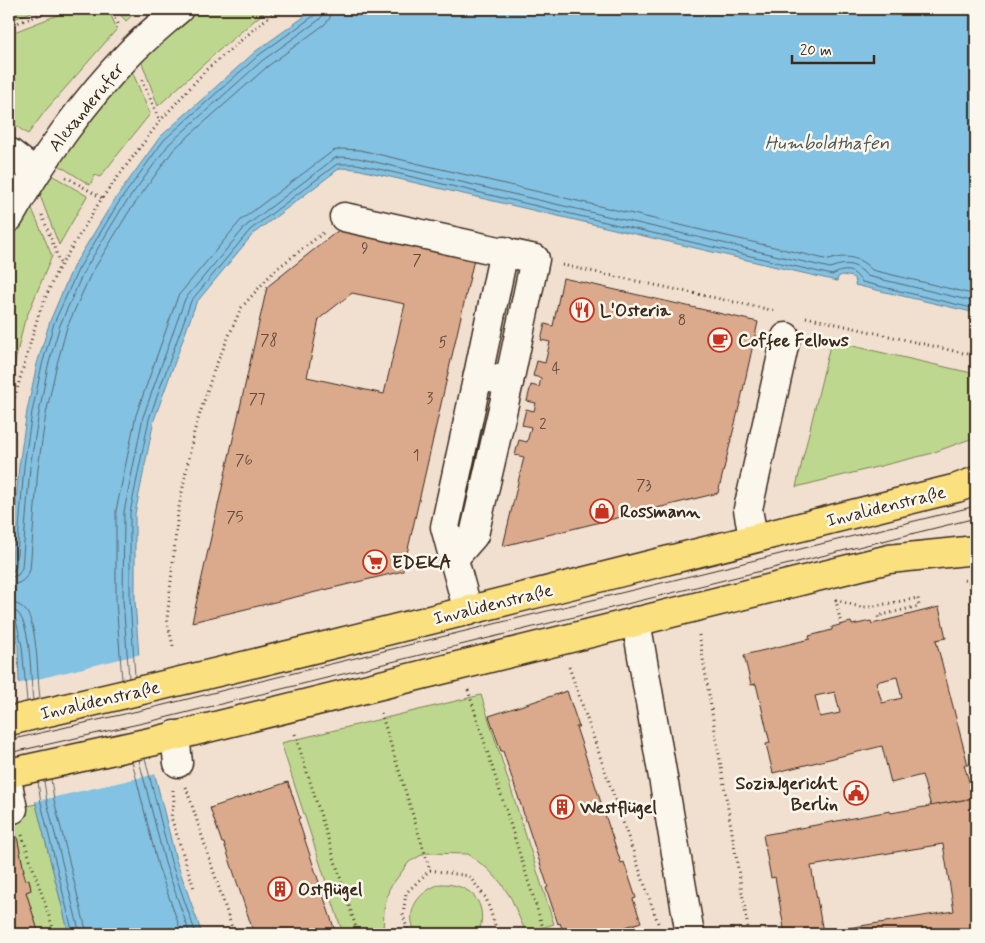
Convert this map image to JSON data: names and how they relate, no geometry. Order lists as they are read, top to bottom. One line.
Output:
{"streets":{"main road":["Invalidenstraße"],"street":["Alexanderufer"]},"water":["Humboldthafen"],"places":{"restaurant":["L'Osteria"],"cafe":["Coffee Fellows"],"shop":["Rossmann"],"supermarket":["EDEKA"],"public building":["Sozialgericht Berlin"],"building":["Westflügel","Ostflügel"]},"house_numbers":["9","7","8","78","5","4","3","77","2","1","76","73","75"],"scale_bar":"20 m"}
